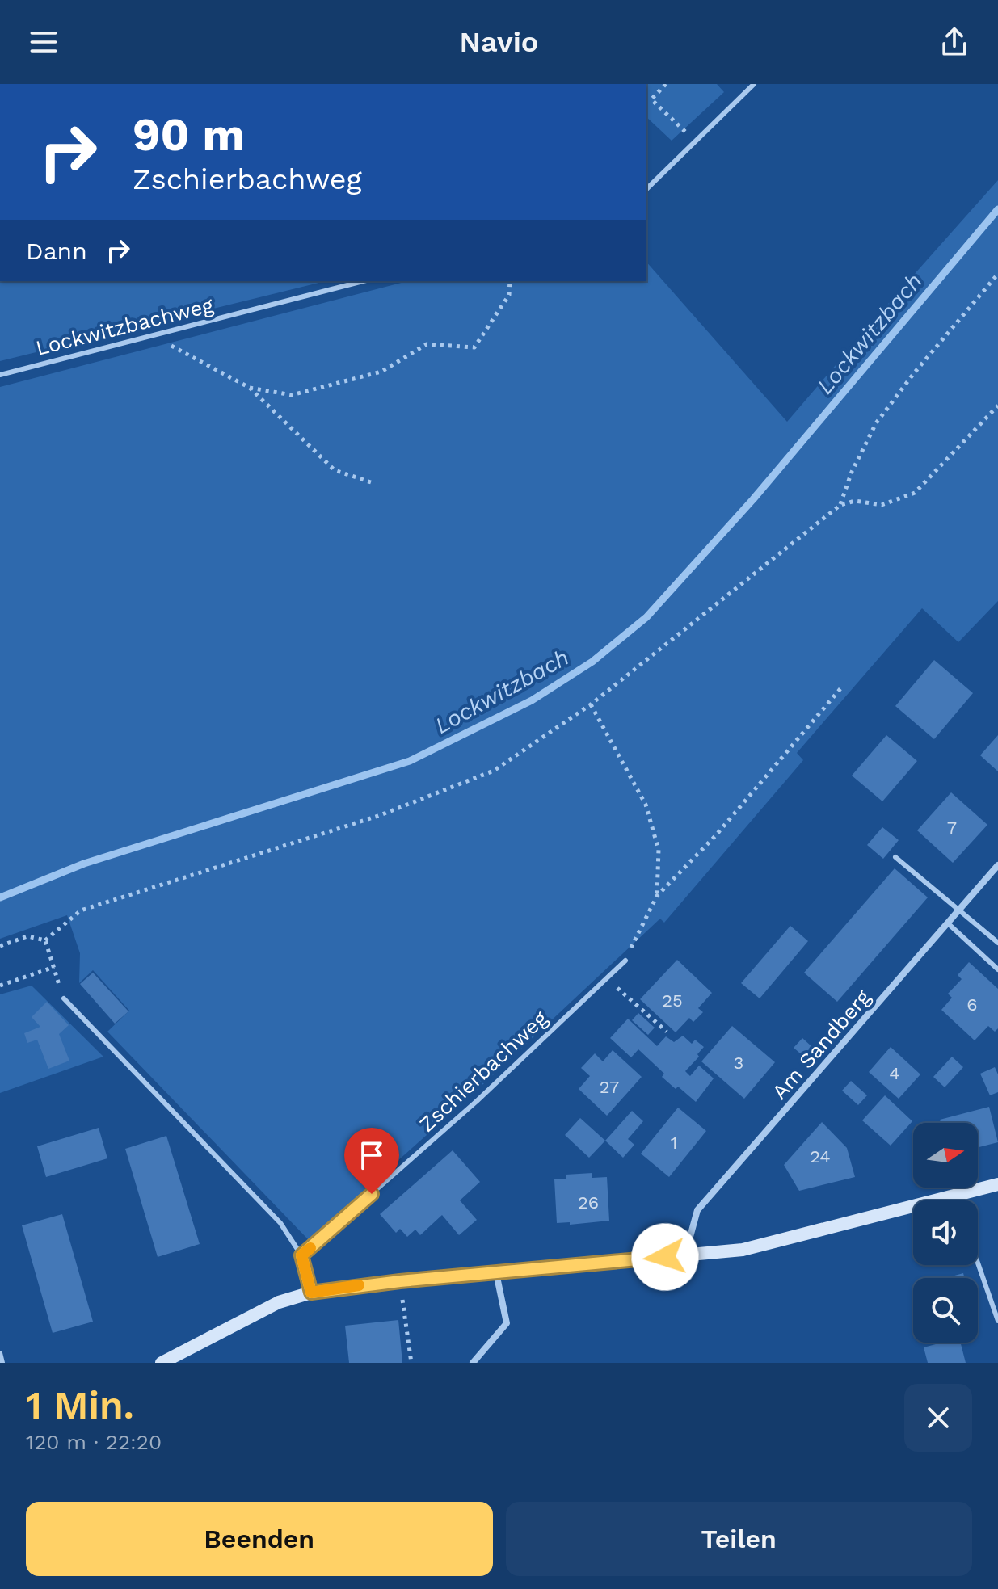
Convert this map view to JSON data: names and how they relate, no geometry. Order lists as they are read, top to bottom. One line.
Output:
{"streets":{"street":["Am Sandberg"],"lane":["Lockwitzbachweg","Zschierbachweg"]},"water":["Lockwitzbach"],"house_numbers":["7","25","6","3","4","27","1","24","26"],"north":"right","page":{"header":"Navio","turn":["90 m","Zschierbachweg"],"then":"Dann","heading":["1 Min.","120 m · 22:20"],"buttons":["Beenden","Teilen"]}}
